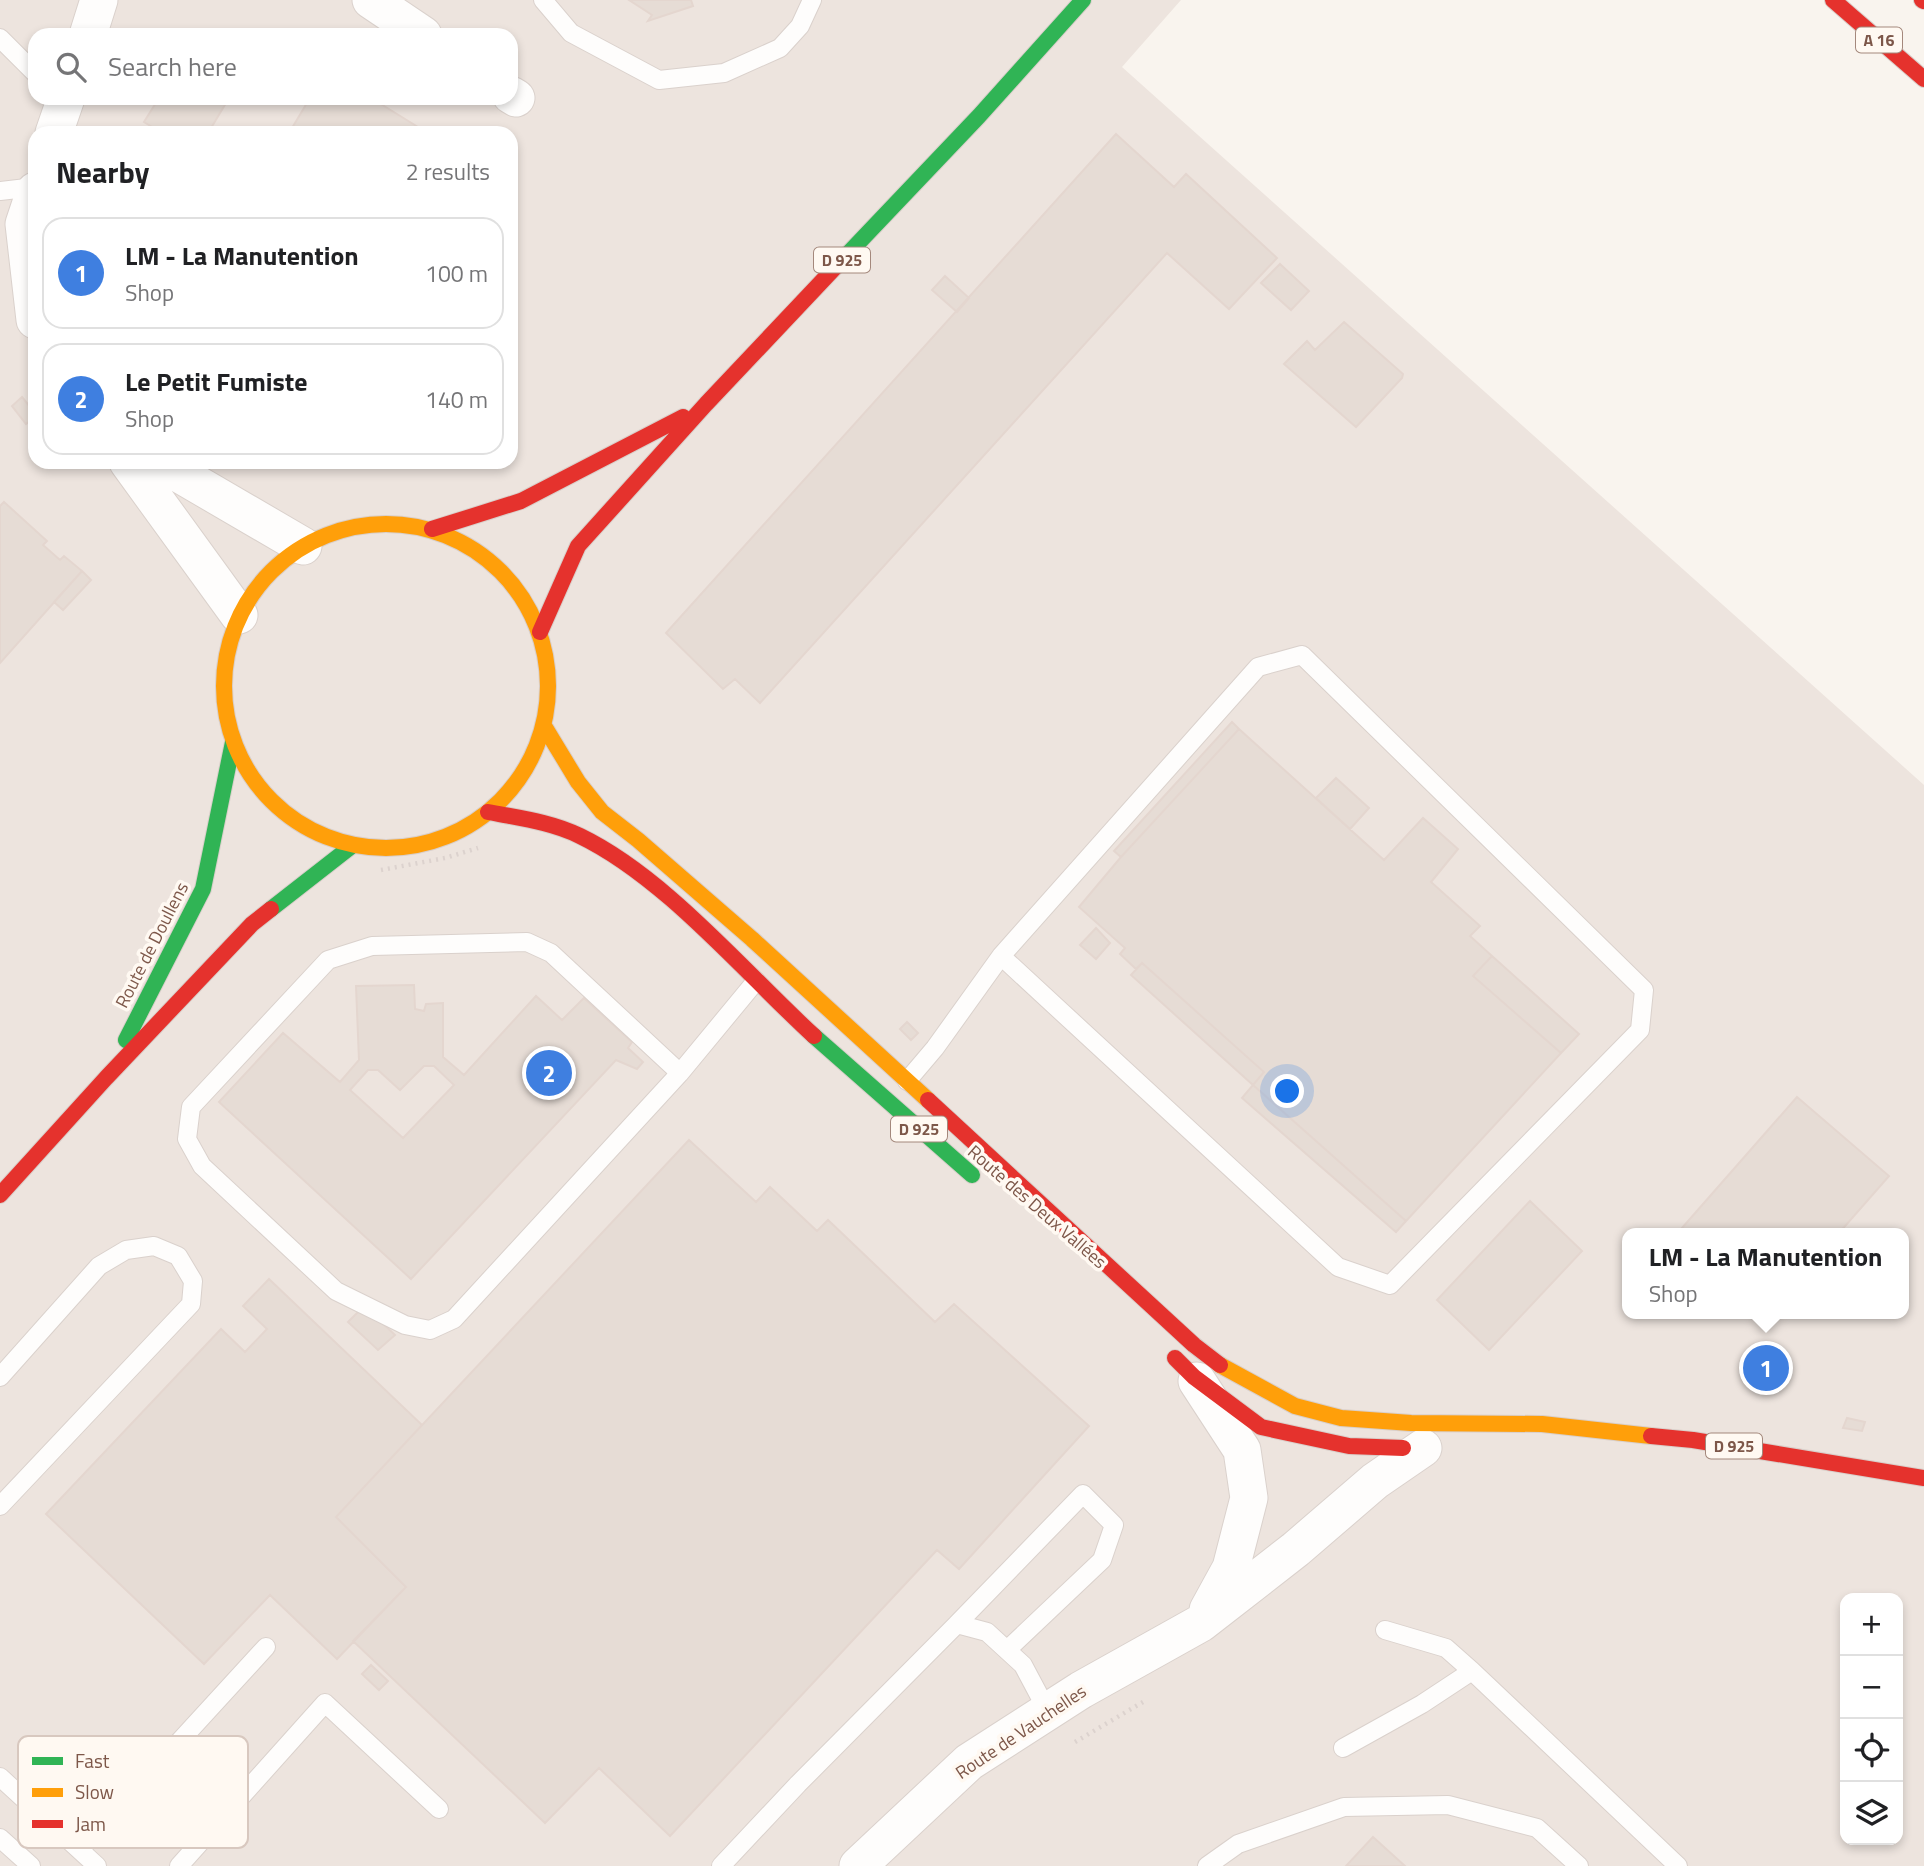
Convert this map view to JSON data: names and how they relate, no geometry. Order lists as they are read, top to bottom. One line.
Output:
{"streets":{"main road":["A 16","D 925","Route de Doullens","Route des Deux Vallées"],"street":["Route de Vauchelles"]},"legend":["Fast","Slow","Jam"],"page":{"search":"Search here","heading":["Nearby","2 results"],"list":[{"mark":"1","name":"LM - La Manutention","note":"Shop","value":"100 m"},{"mark":"2","name":"Le Petit Fumiste","note":"Shop","value":"140 m"}],"pins":["2","1"],"popup":["LM - La Manutention","Shop"],"map_buttons":["+","−"]}}
